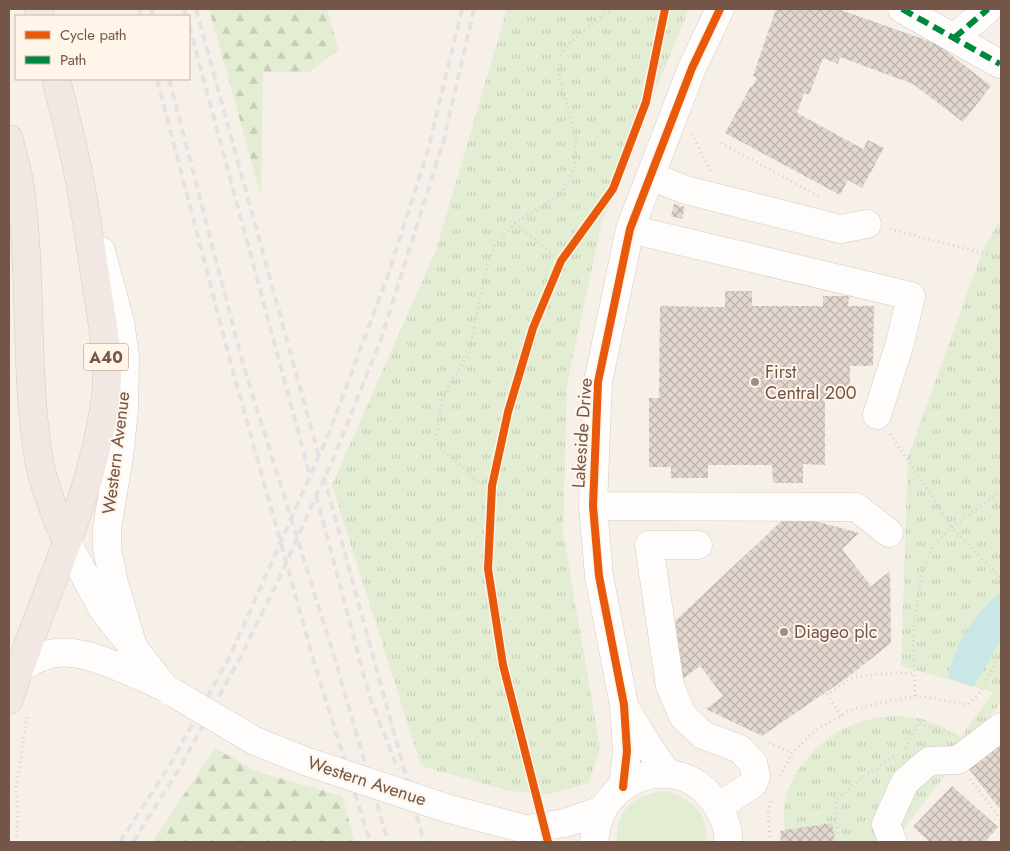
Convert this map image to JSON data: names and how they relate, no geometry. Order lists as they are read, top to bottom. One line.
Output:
{"streets":{"highway":["A40"],"street":["Lakeside Drive","Western Avenue"]},"crossings":[["A40","Western Avenue"]],"places":["First Central 200","Diageo plc"],"legend":["Cycle path","Path"]}
